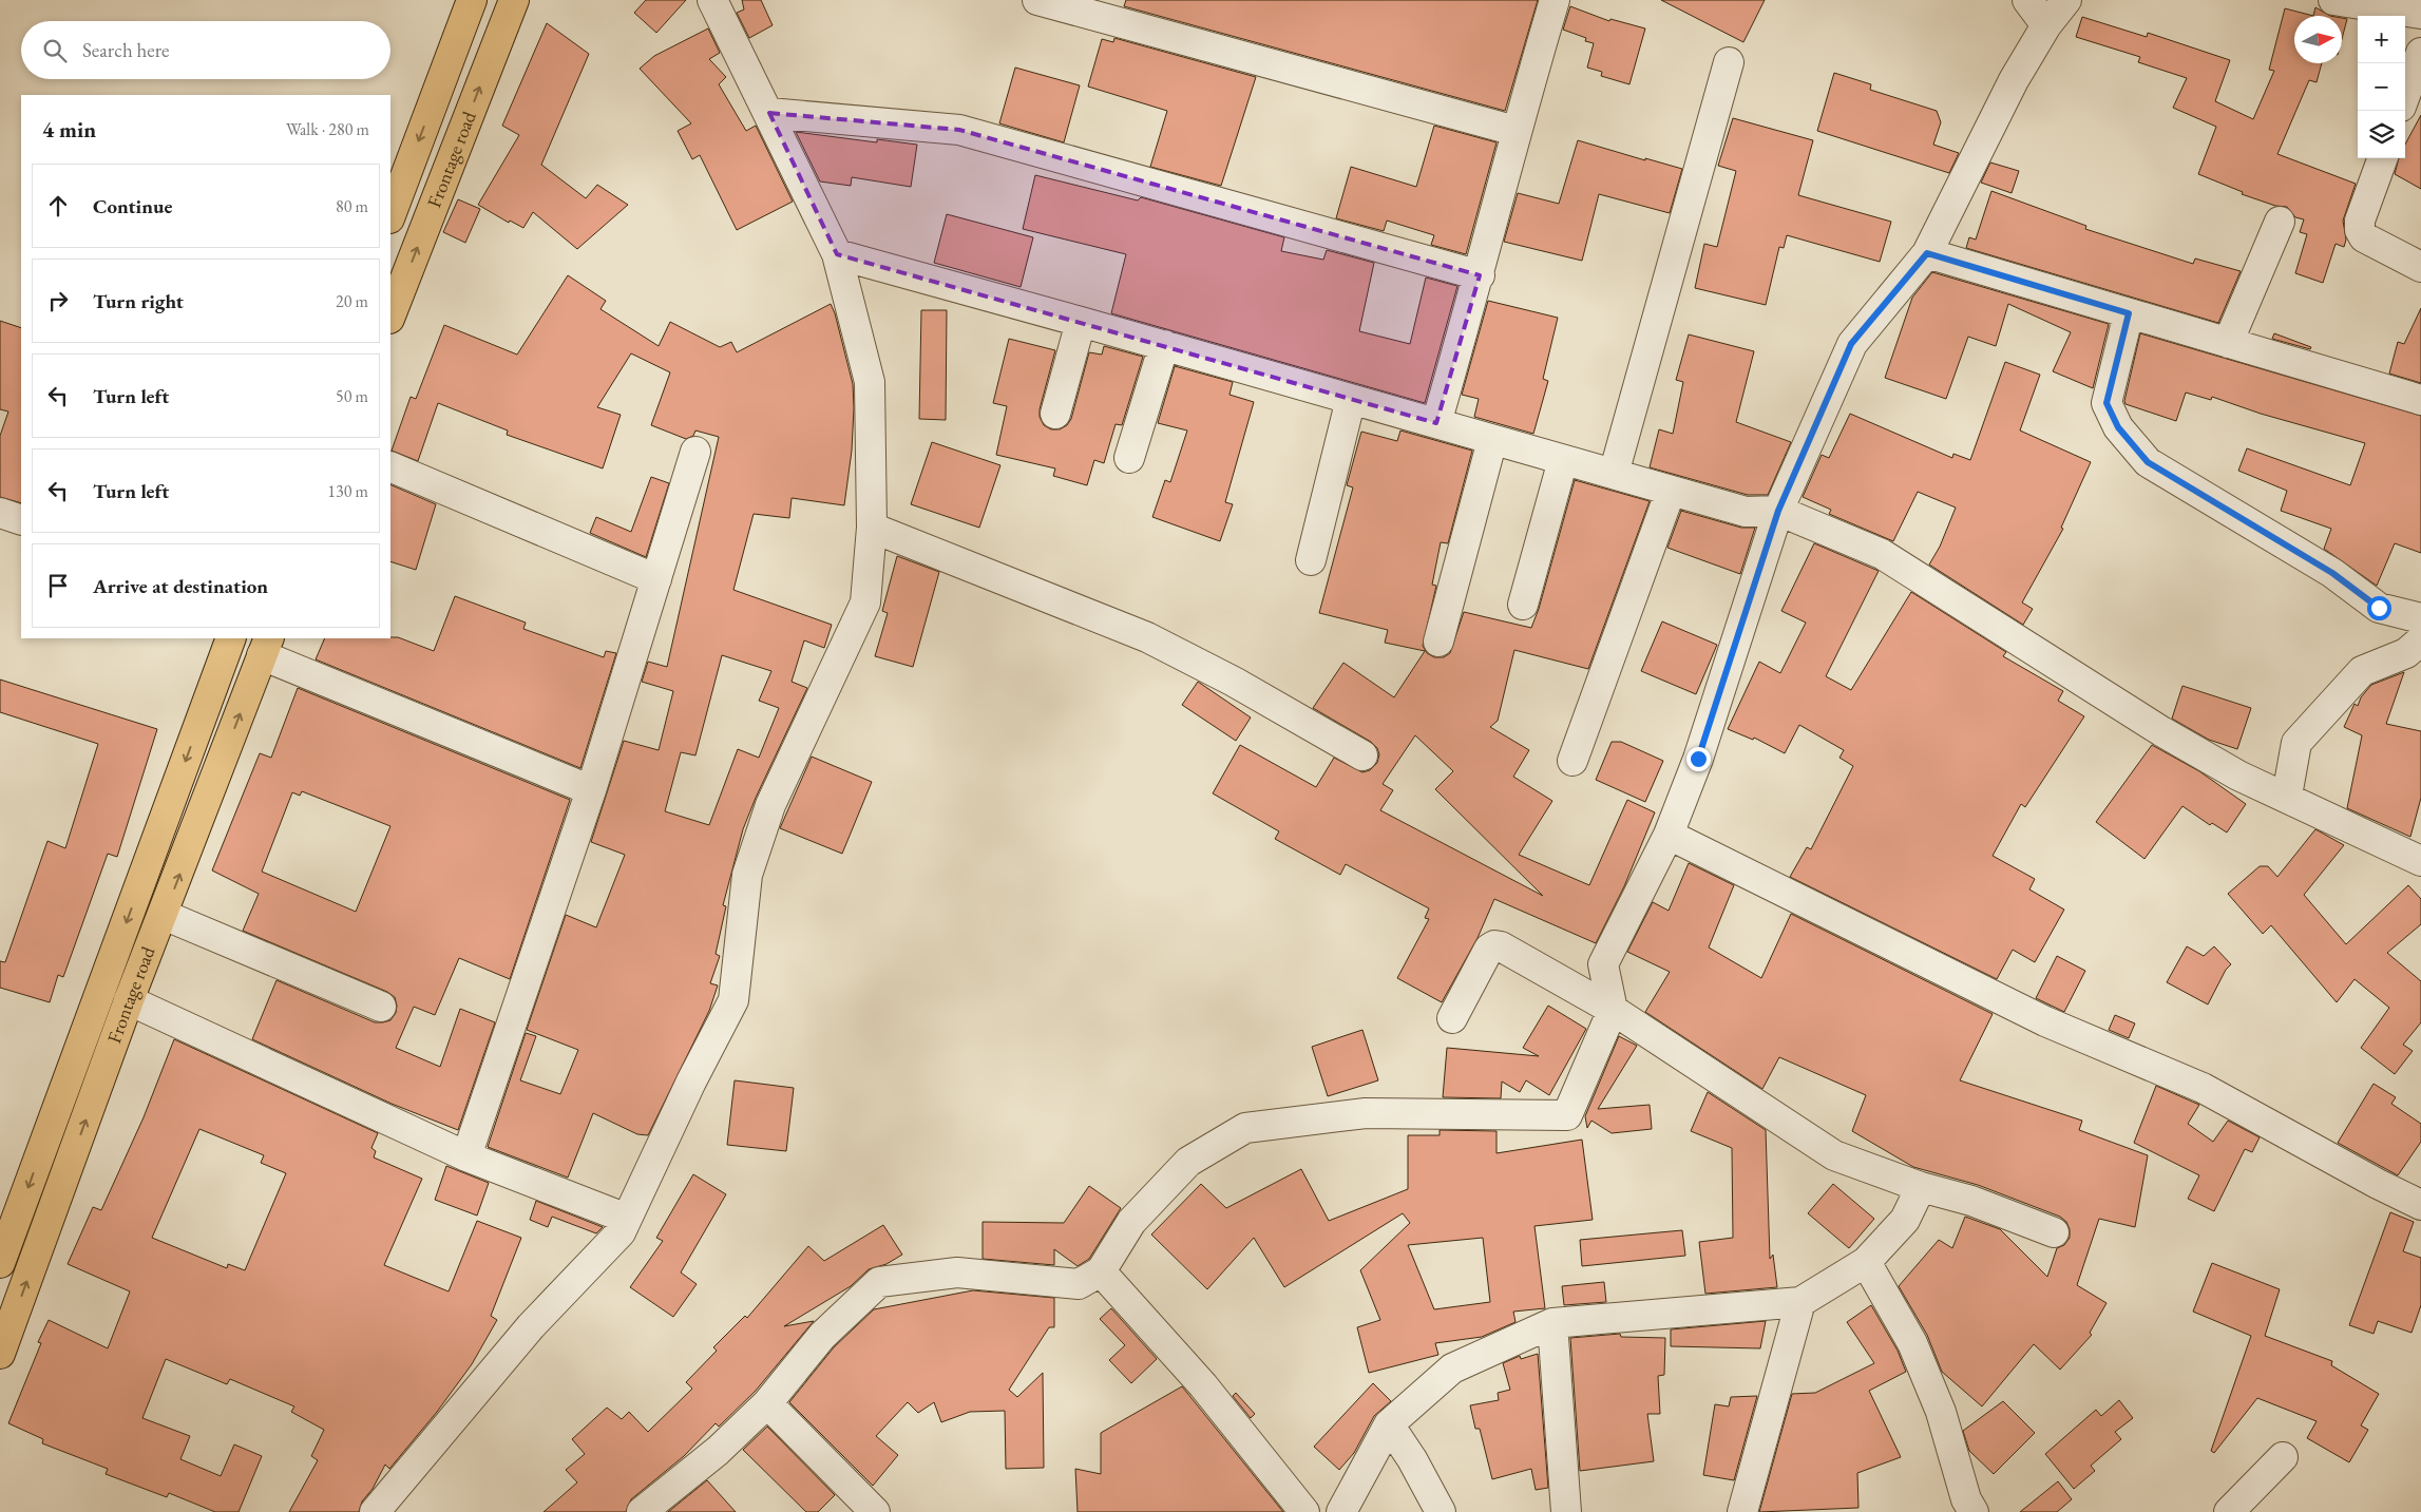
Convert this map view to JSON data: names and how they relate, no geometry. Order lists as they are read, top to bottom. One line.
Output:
{"streets":{"main road":["Frontage road"]},"north":"right","page":{"map_buttons":["+","−"],"search":"Search here","heading":["4 min","Walk · 280 m"],"list":[["Continue","80 m"],["Turn right","20 m"],["Turn left","50 m"],["Turn left","130 m"],"Arrive at destination"]}}
